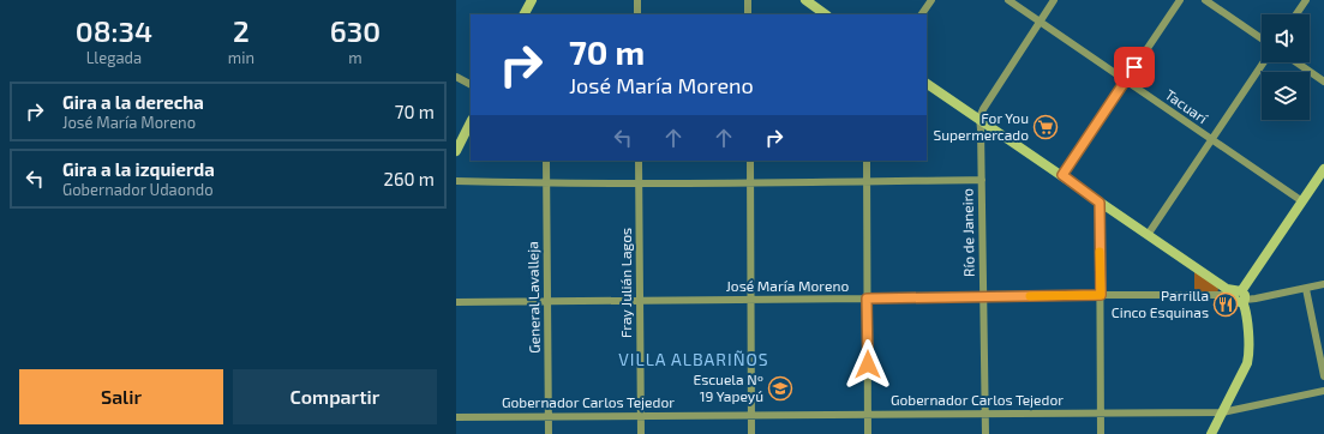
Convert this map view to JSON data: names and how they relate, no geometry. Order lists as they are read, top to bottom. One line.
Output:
{"streets":{"street":["Tacuarí","Río de Janeiro","Fray Julián Lagos","José María Moreno","General Lavalleja","Gobernador Carlos Tejedor"]},"crossings":[["Río de Janeiro","José María Moreno"],["Río de Janeiro","Gobernador Carlos Tejedor"],["Fray Julián Lagos","José María Moreno"],["Fray Julián Lagos","Gobernador Carlos Tejedor"],["José María Moreno","General Lavalleja"],["General Lavalleja","Gobernador Carlos Tejedor"]],"districts":["VILLA ALBARIÑOS"],"places":{"supermarket":["For You Supermercado"],"restaurant":["Parrilla Cinco Esquinas"],"school or university":["Escuela Nº 19 Yapeyú"]},"page":{"eta":["08:34","Llegada","2","min","630","m"],"turn":["70 m","José María Moreno"],"list":[{"name":"Gira a la derecha","note":"José María Moreno","value":"70 m"},{"name":"Gira a la izquierda","note":"Gobernador Udaondo","value":"260 m"}],"buttons":["Salir","Compartir"]}}
